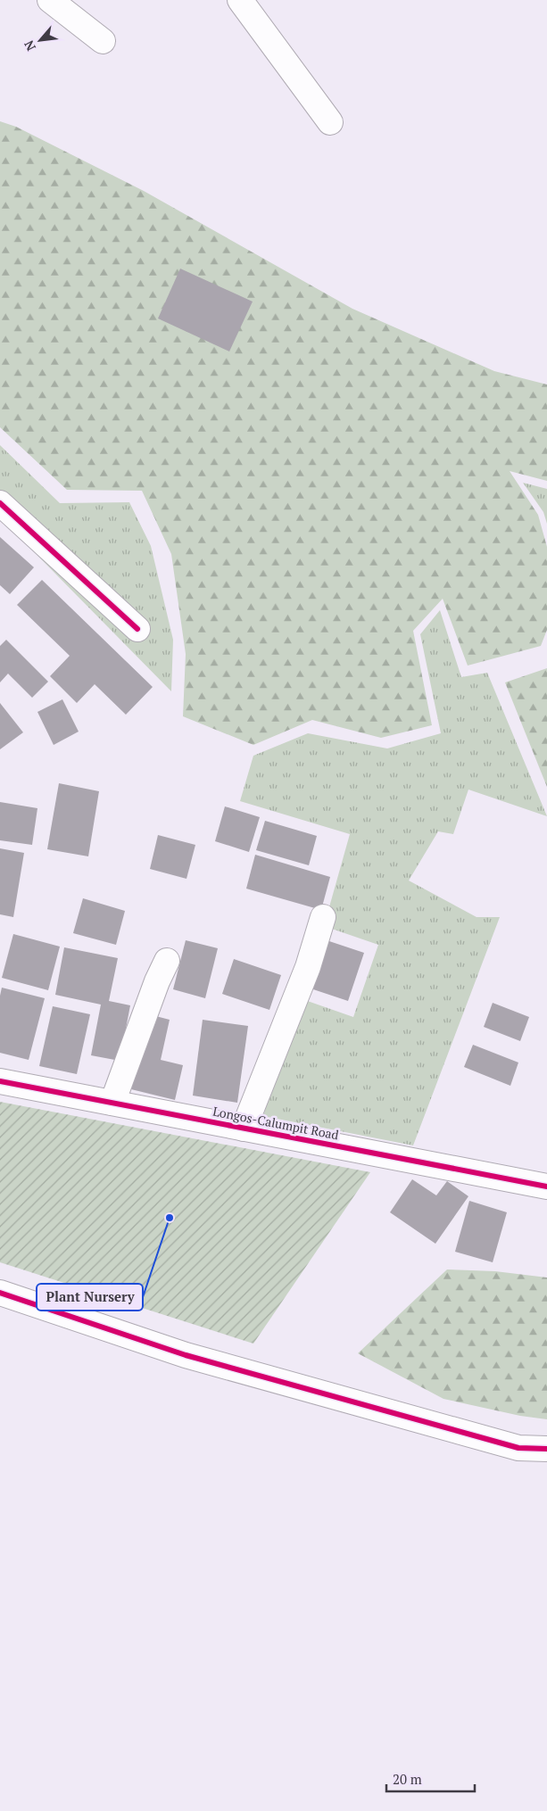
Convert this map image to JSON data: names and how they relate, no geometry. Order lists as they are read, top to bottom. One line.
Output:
{"streets":{"street":["Longos-Calumpit Road"]},"places":["Plant Nursery"],"scale_bar":"20 m","north":"bottom left"}
